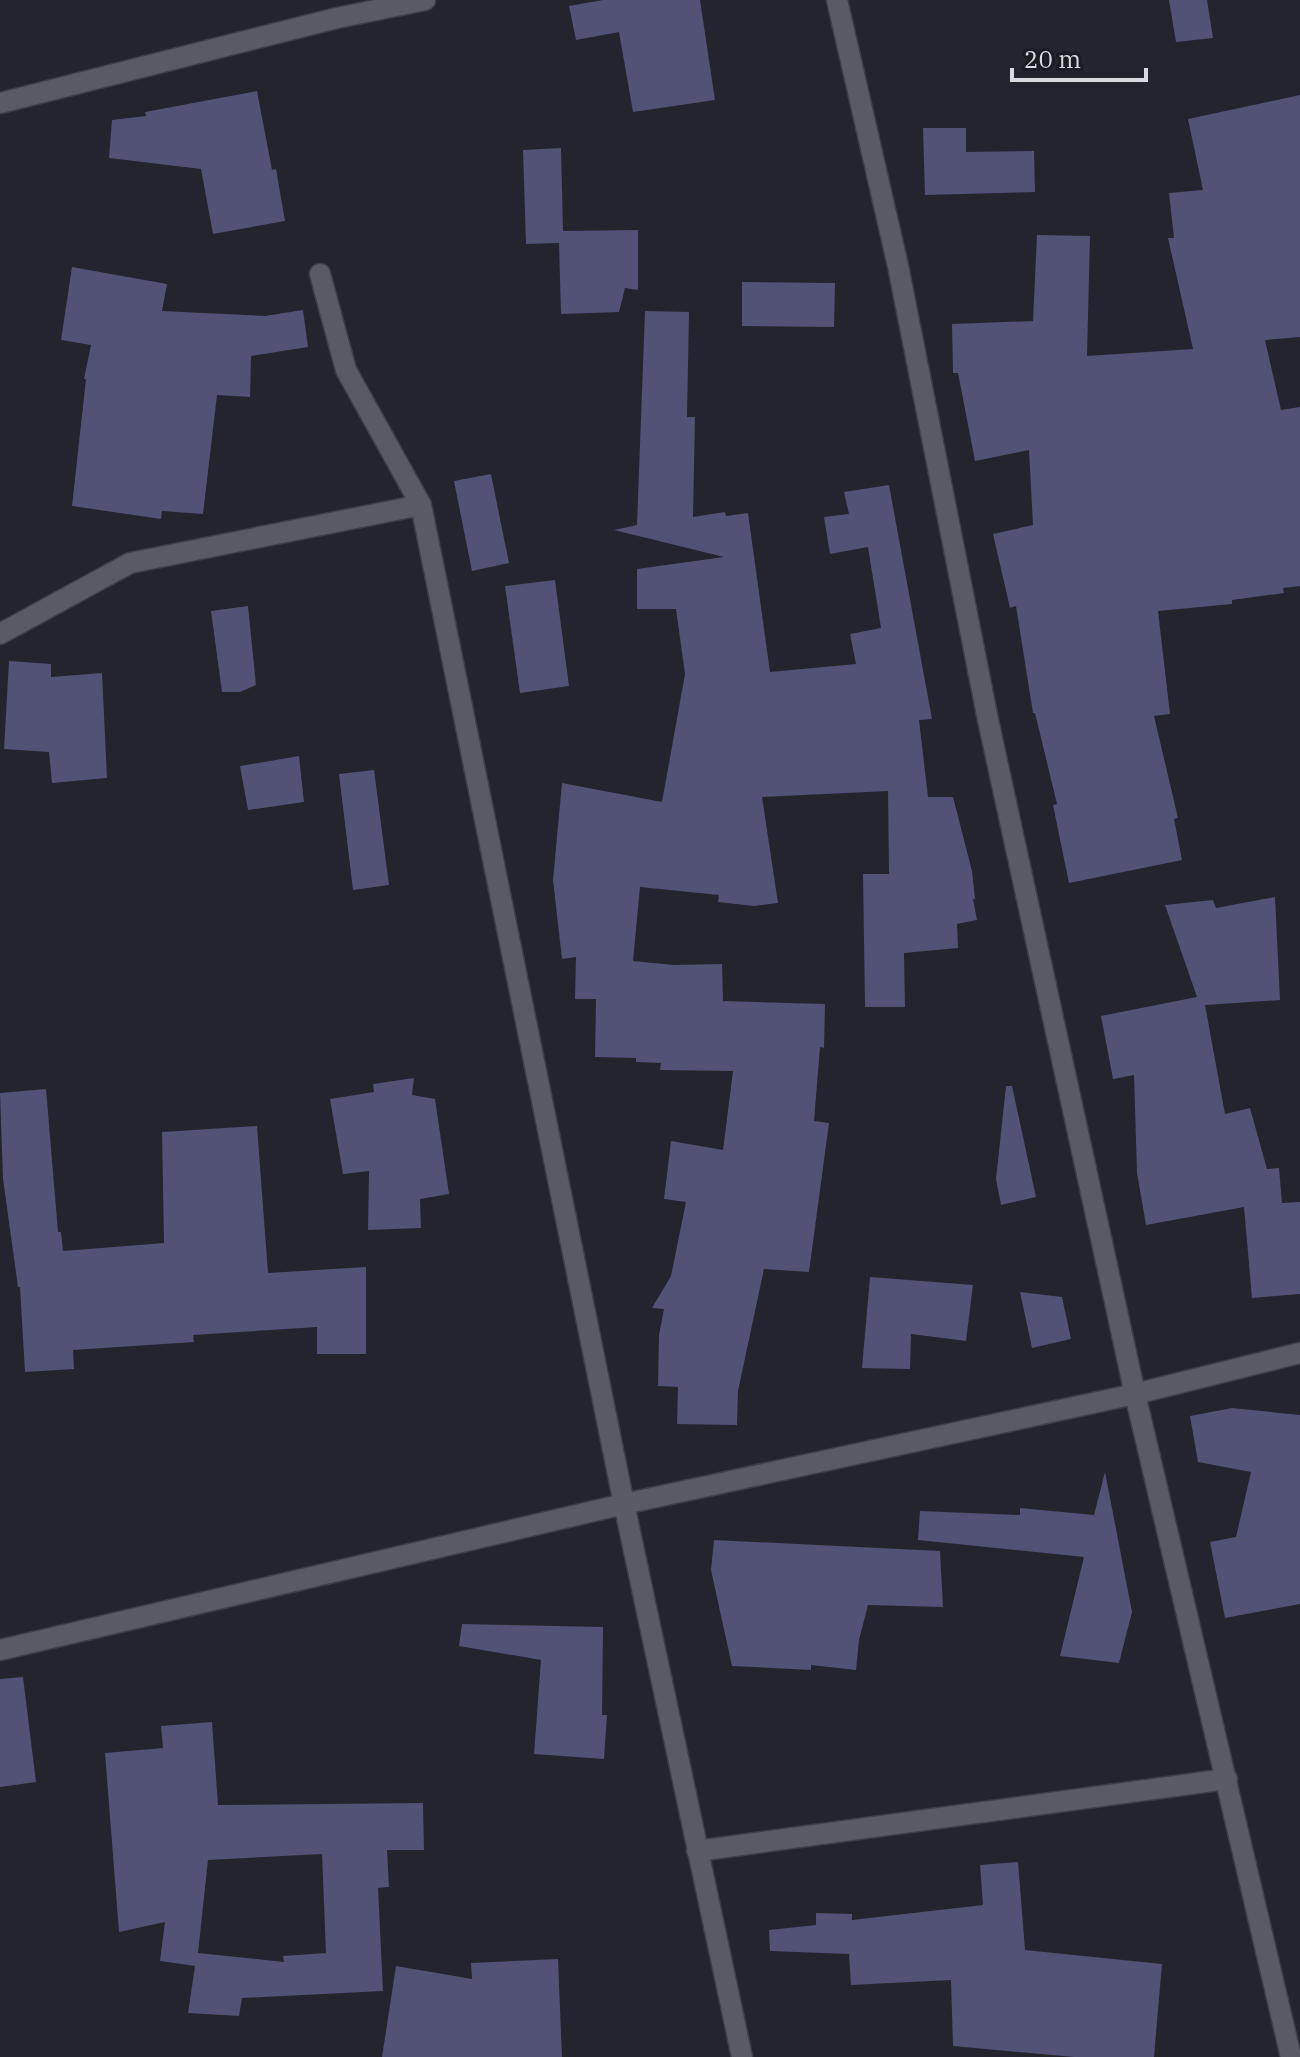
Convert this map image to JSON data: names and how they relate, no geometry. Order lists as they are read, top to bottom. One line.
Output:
{"scale_bar":"20 m"}
